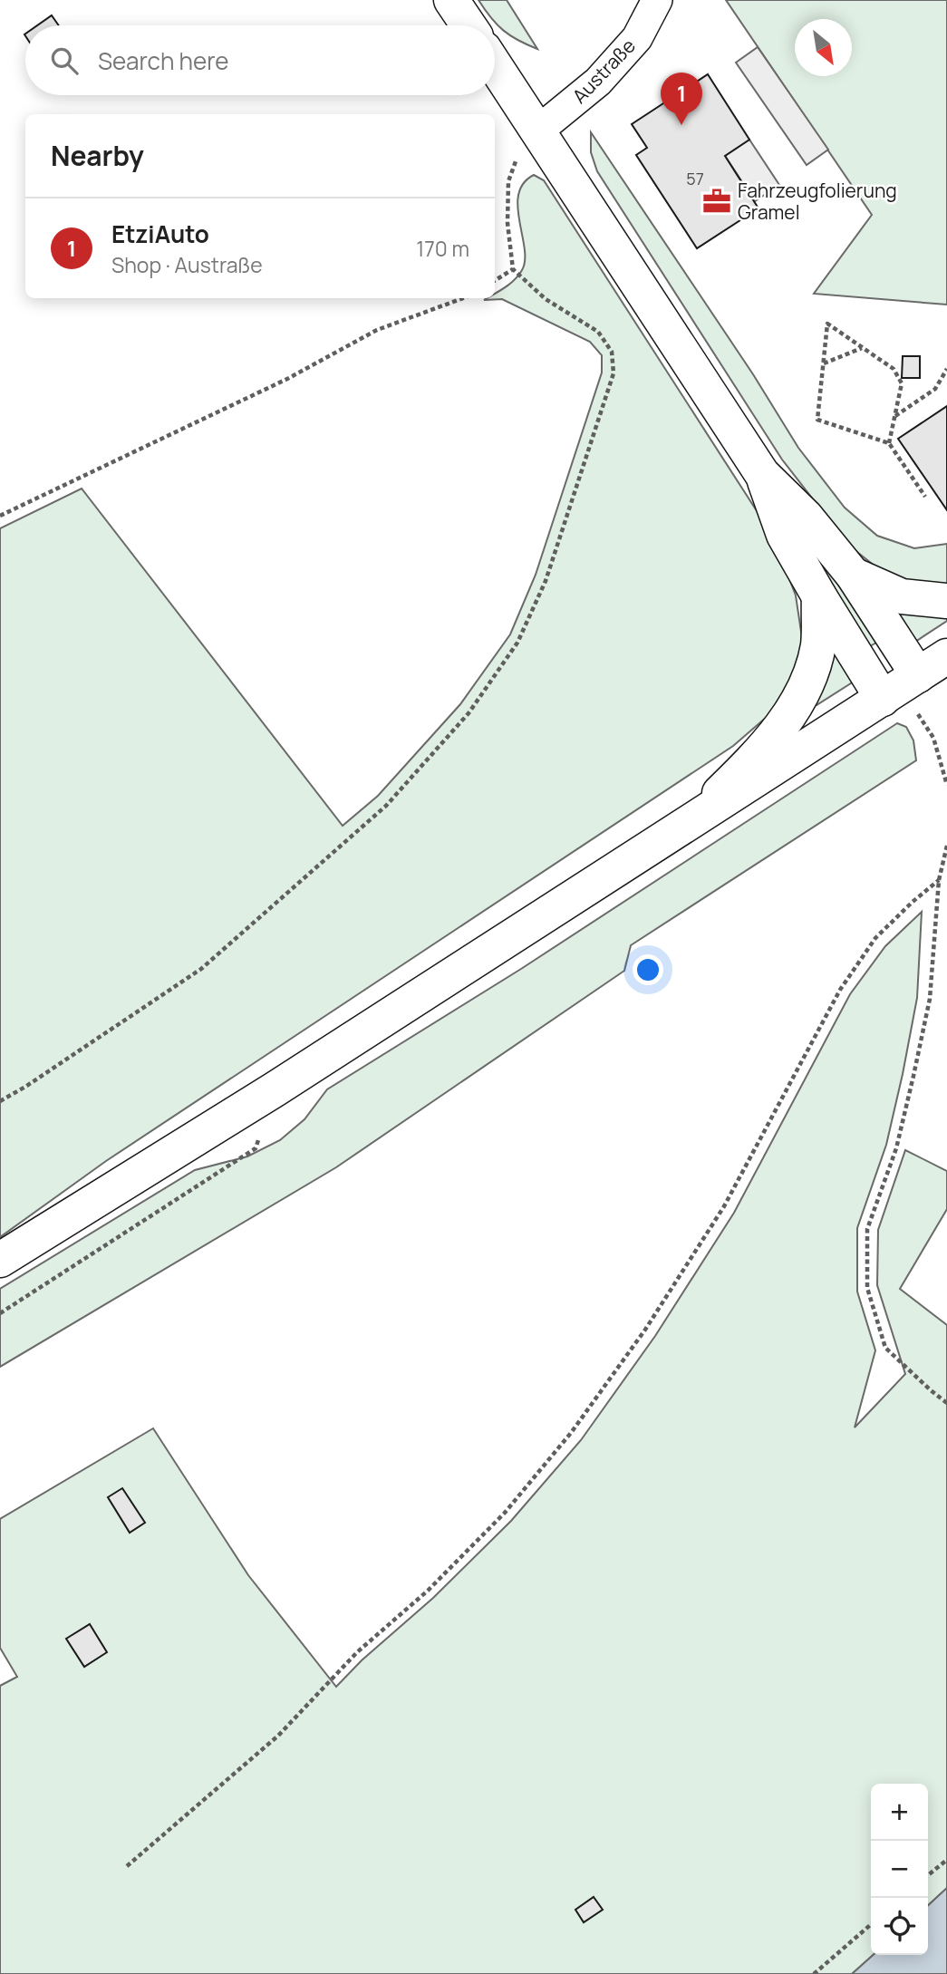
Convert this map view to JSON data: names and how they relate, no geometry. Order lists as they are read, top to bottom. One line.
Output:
{"streets":{"street":["Austraße"]},"places":{"office":["Fahrzeugfolierung Gramel"]},"house_numbers":["57"],"north":"bottom right","page":{"search":"Search here","pins":"1","heading":"Nearby","list":[{"mark":"1","name":"EtziAuto","note":"Shop · Austraße","value":"170 m"}],"map_buttons":["+","−"]}}
